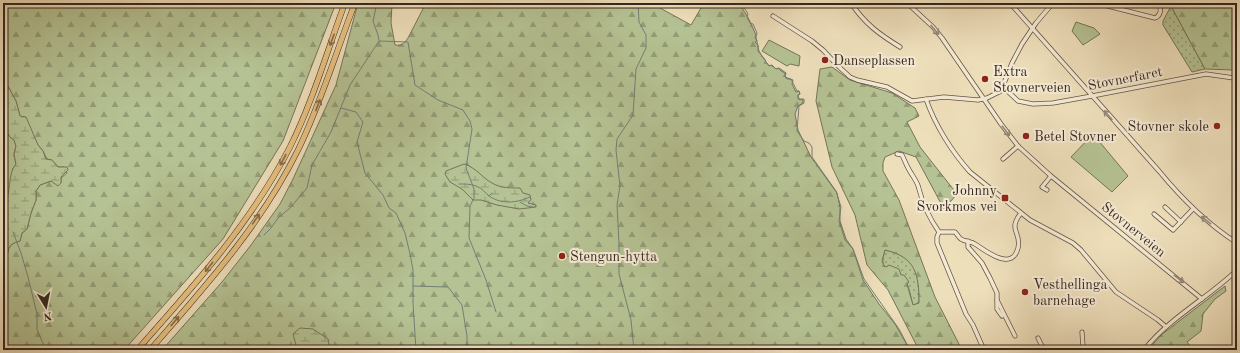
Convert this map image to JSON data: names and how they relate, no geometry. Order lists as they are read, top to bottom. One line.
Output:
{"streets":{"street":["Stovnerfaret","Stovnerveien"]},"one_way":["Stovnerveien"],"places":{"other":["Danseplassen","Extra Stovnerveien","Stovner skole","Betel Stovner","Stengun-hytta","Vesthellinga barnehage"],"transit":["Johnny Svorkmos vei"]},"north":"bottom"}
